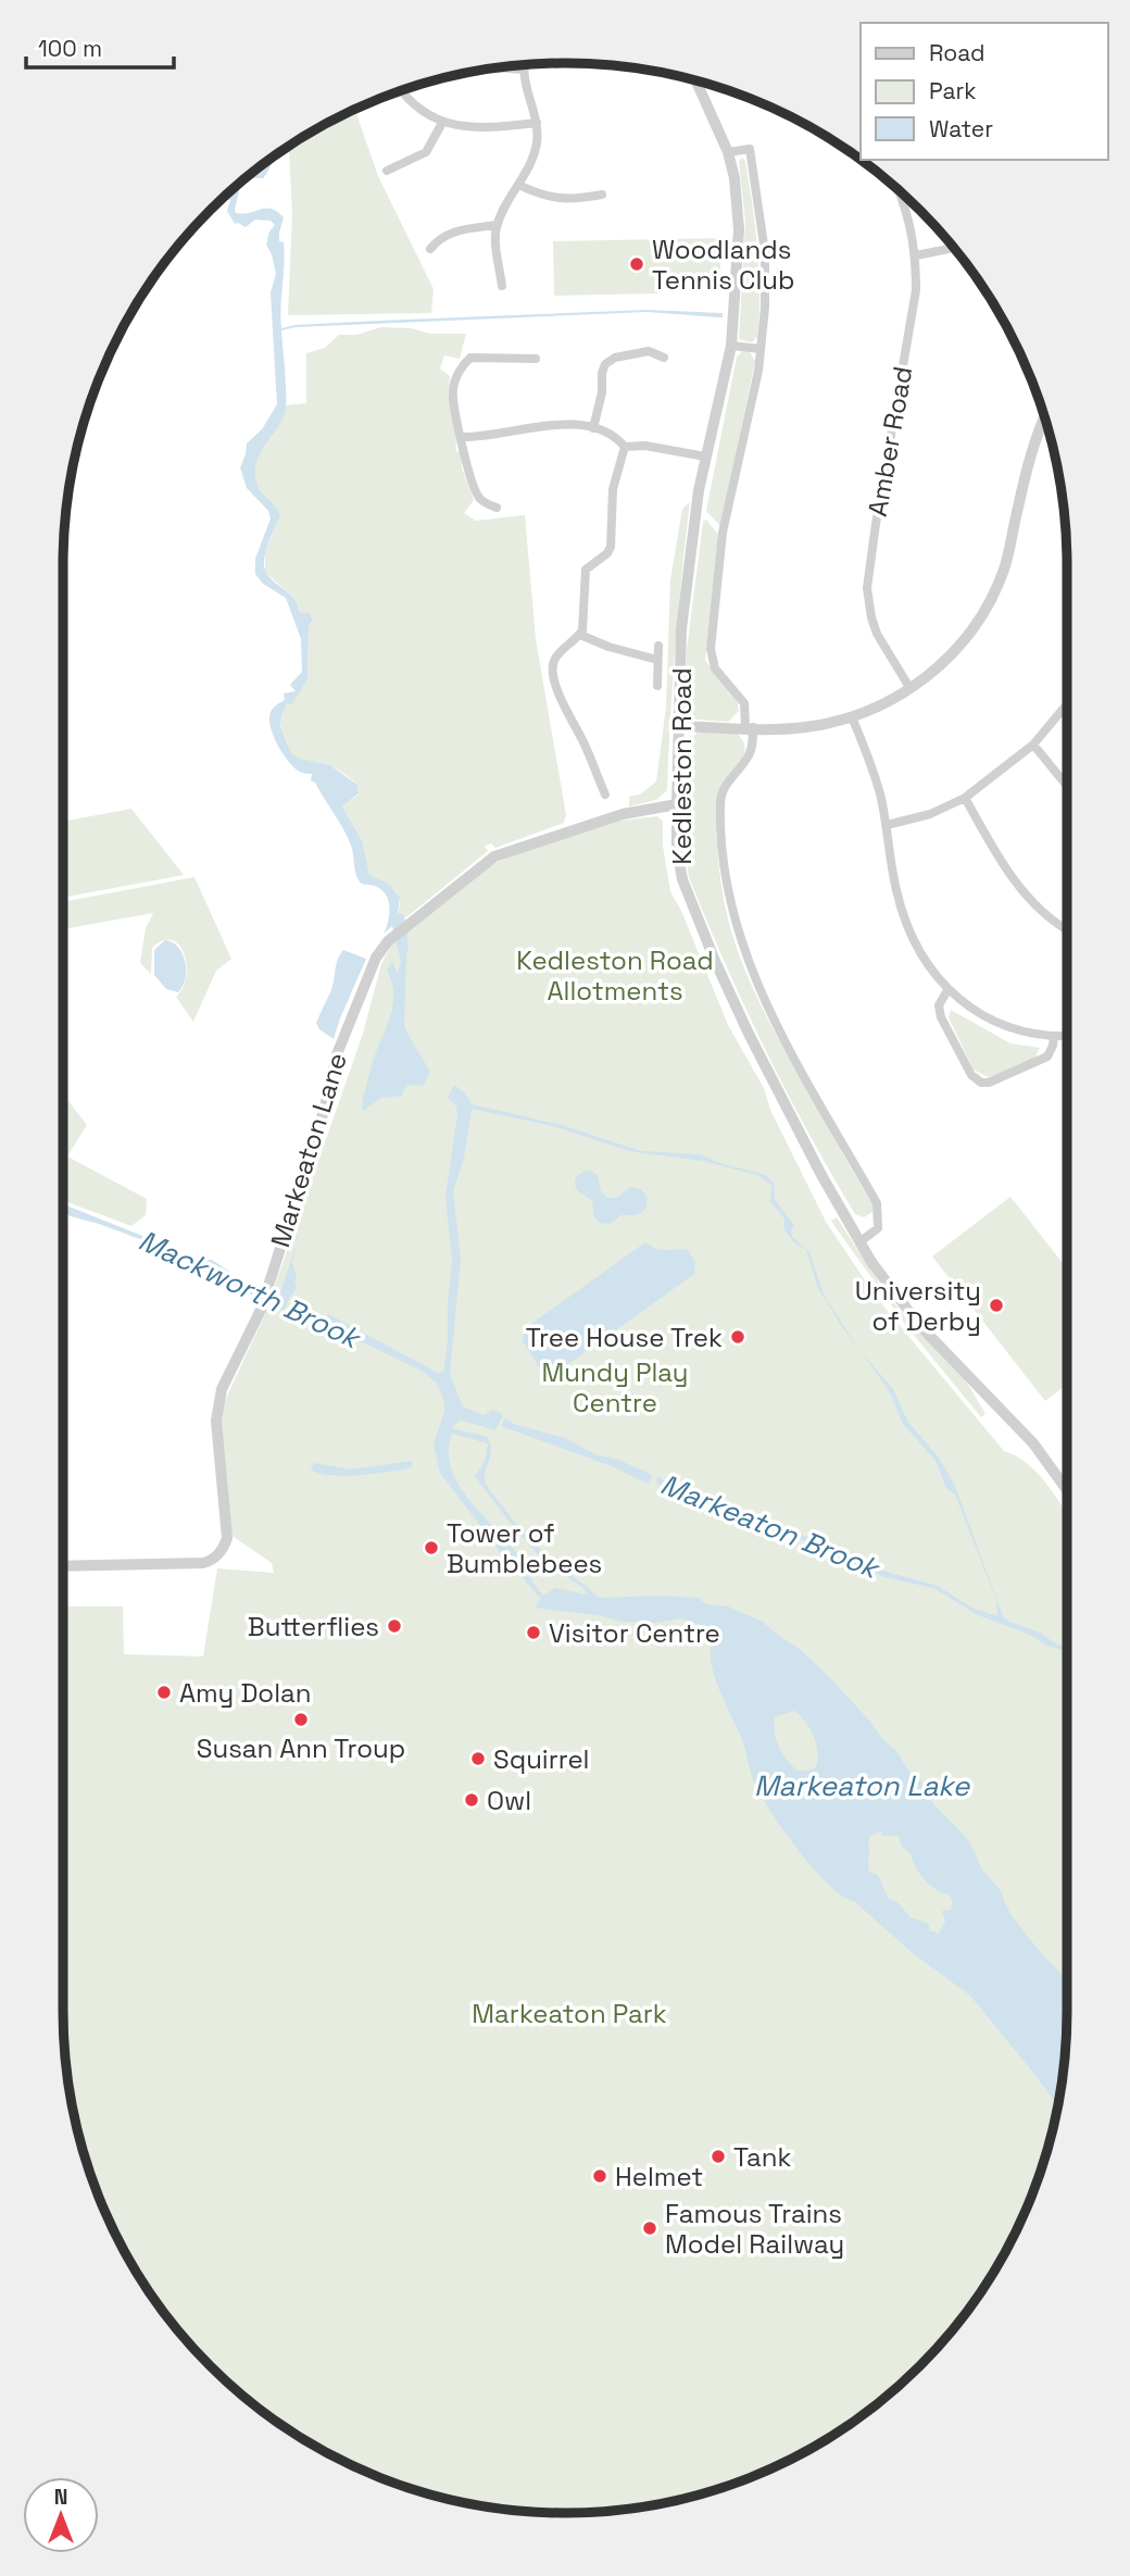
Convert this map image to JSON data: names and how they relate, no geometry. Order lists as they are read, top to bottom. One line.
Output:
{"streets":{"street":["Amber Road","Kedleston Road","Markeaton Lane"]},"crossings":[["Kedleston Road","Markeaton Lane"]],"water":["Mackworth Brook","Markeaton Brook","Markeaton Lake"],"parks":["Kedleston Road Allotments","Mundy Play Centre","Markeaton Park"],"places":["Woodlands Tennis Club","University of Derby","Tree House Trek","Tower of Bumblebees","Butterflies","Visitor Centre","Amy Dolan","Susan Ann Troup","Squirrel","Owl","Tank","Helmet","Famous Trains Model Railway"],"legend":["Road","Park","Water"],"scale_bar":"100 m","north":"top"}
